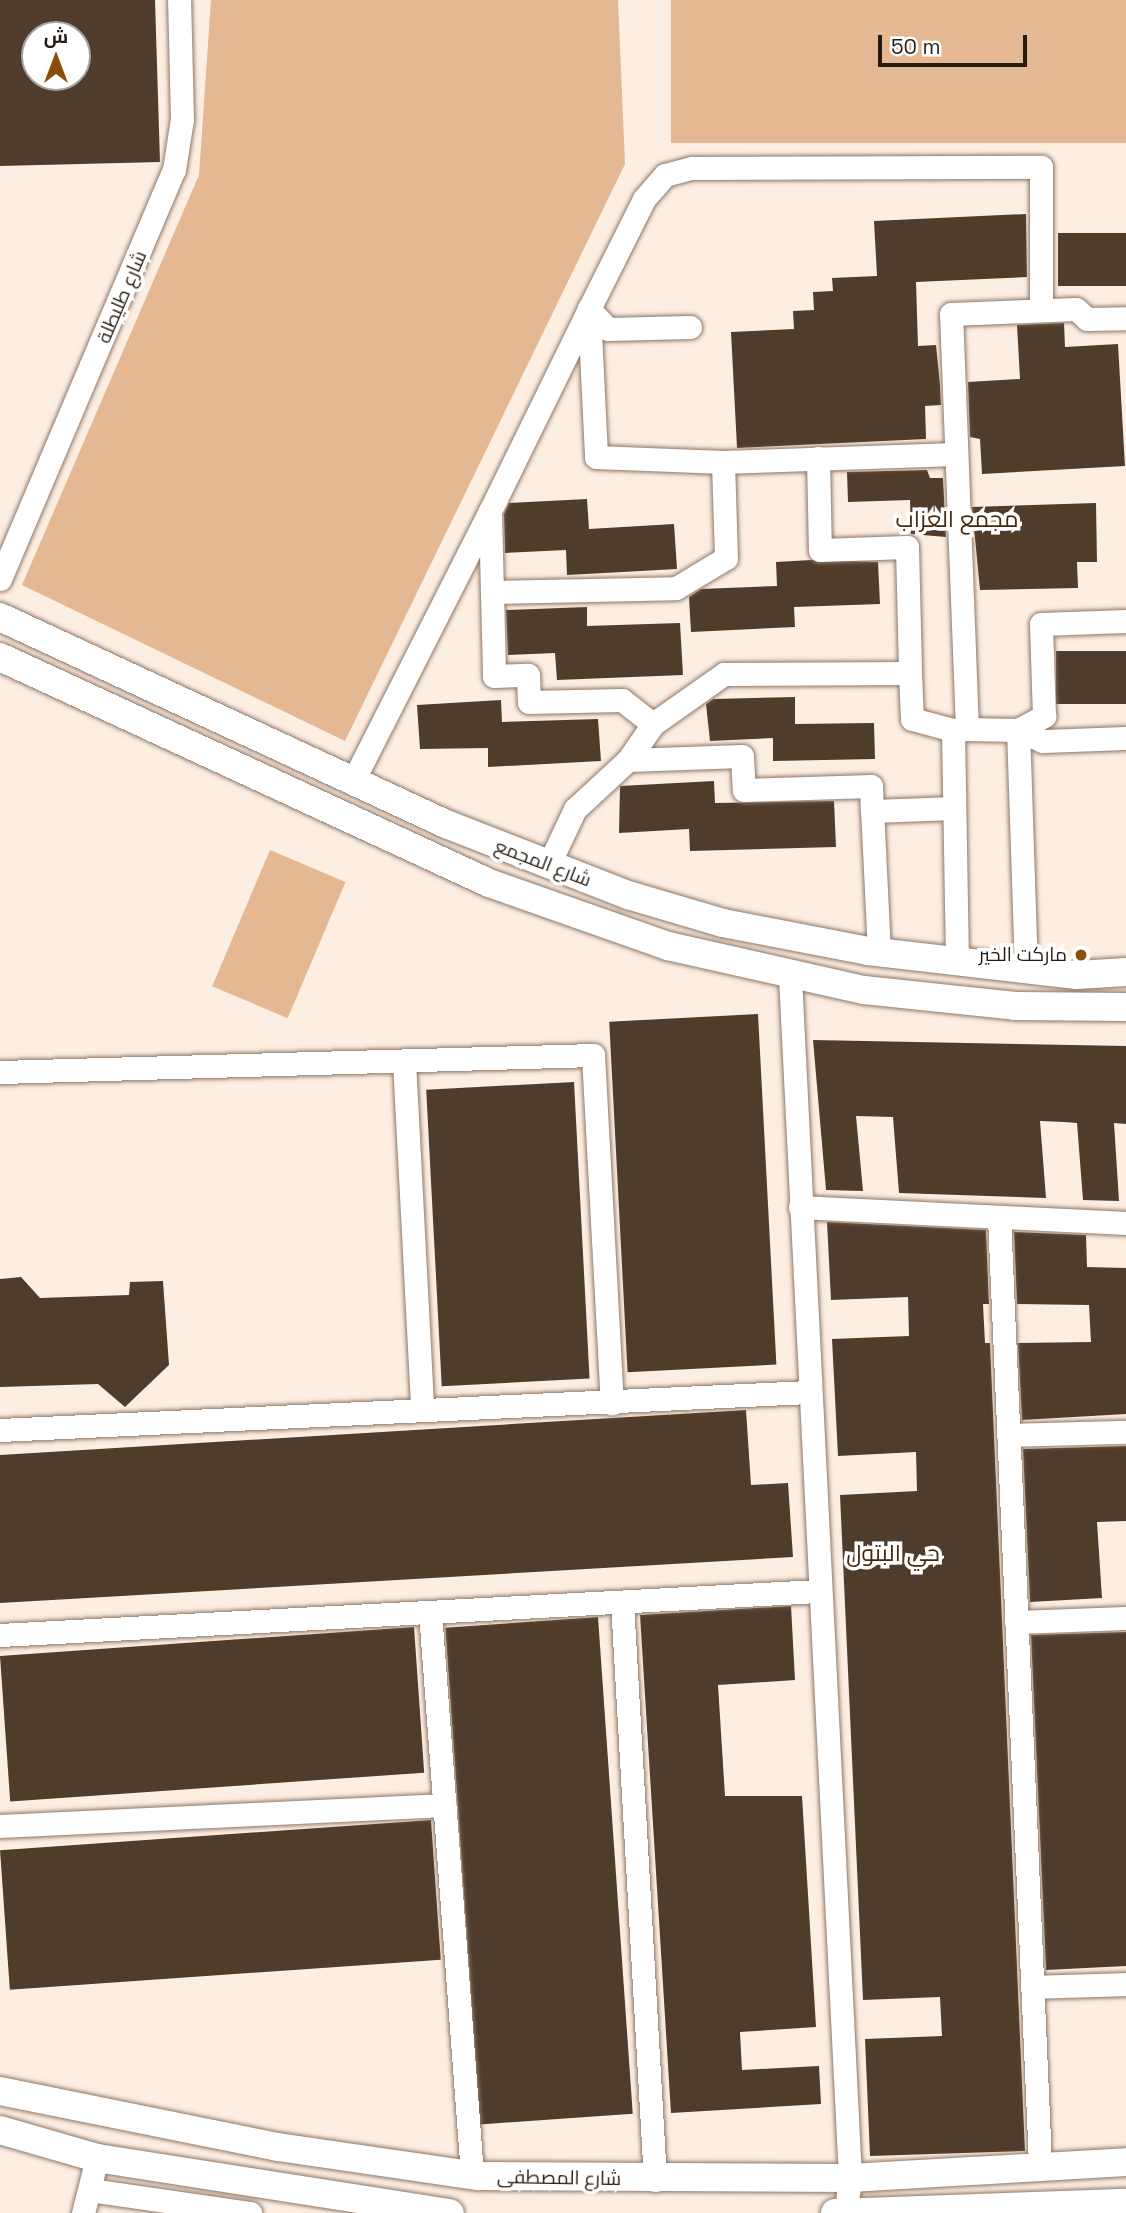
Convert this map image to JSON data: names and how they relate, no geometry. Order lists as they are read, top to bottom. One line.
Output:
{"streets":{"street":["شارع طليطلة","شارع المجمع","شارع المصطفى"]},"districts":["مجمع العزاب","حي البتول"],"places":["ماركت الخير"],"scale_bar":"50 m","north":"top"}
